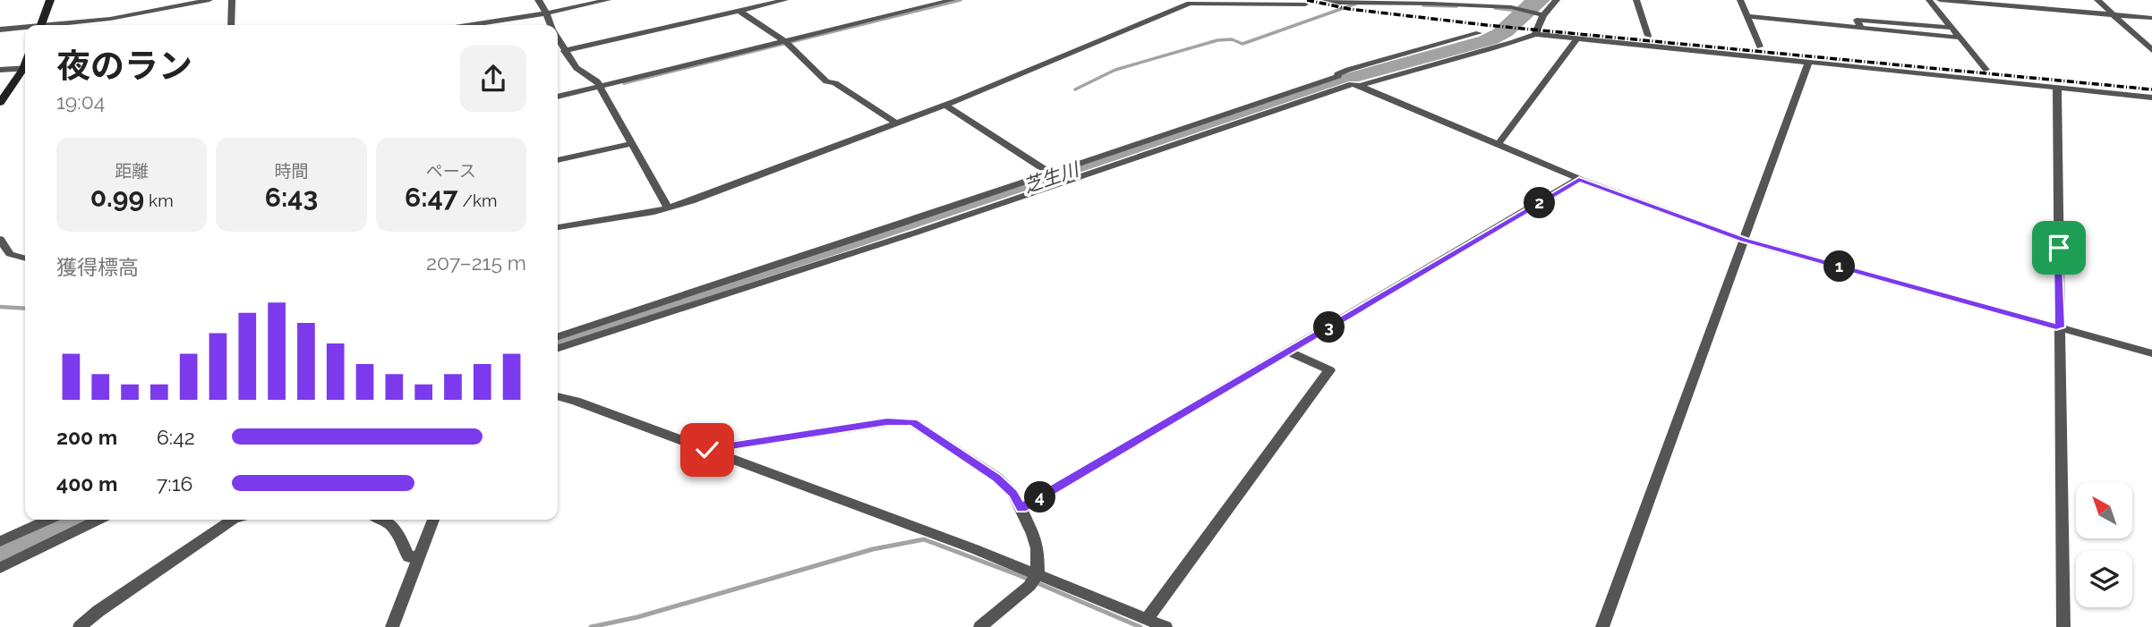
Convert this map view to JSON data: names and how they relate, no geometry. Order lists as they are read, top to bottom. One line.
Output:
{"water":["芝生川"],"north":"top left","page":{"heading":["夜のラン","19:04"],"stats":[["距離","0.99 km"],["時間","6:43"],["ペース","6:47 /km"]],"pins":["2","1","3","4"],"chart":["獲得標高","207–215 m"],"list":[{"name":"200 m","note":"6:42"},{"name":"400 m","note":"7:16"}]}}
